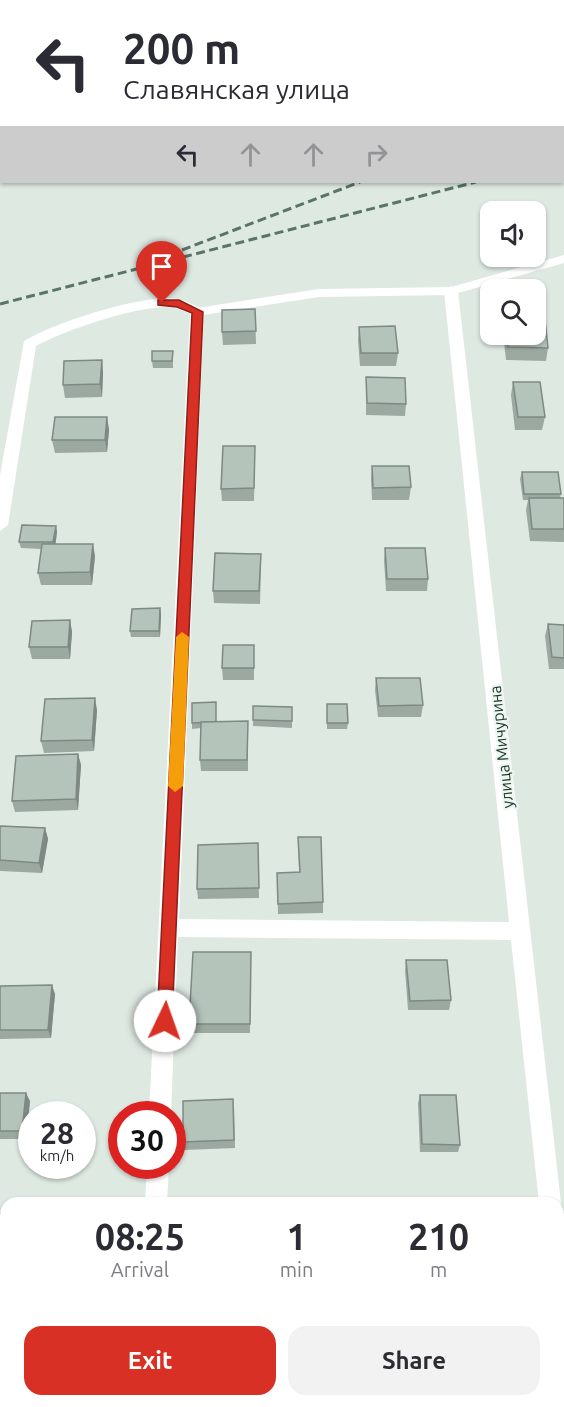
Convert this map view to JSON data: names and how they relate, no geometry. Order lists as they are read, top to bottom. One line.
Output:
{"streets":{"street":["улица Мичурина"]},"page":{"turn":["200 m","Славянская улица"],"speed":"28 km/h","limit":"30","eta":["08:25","Arrival","1","min","210","m"],"buttons":["Exit","Share"]}}
